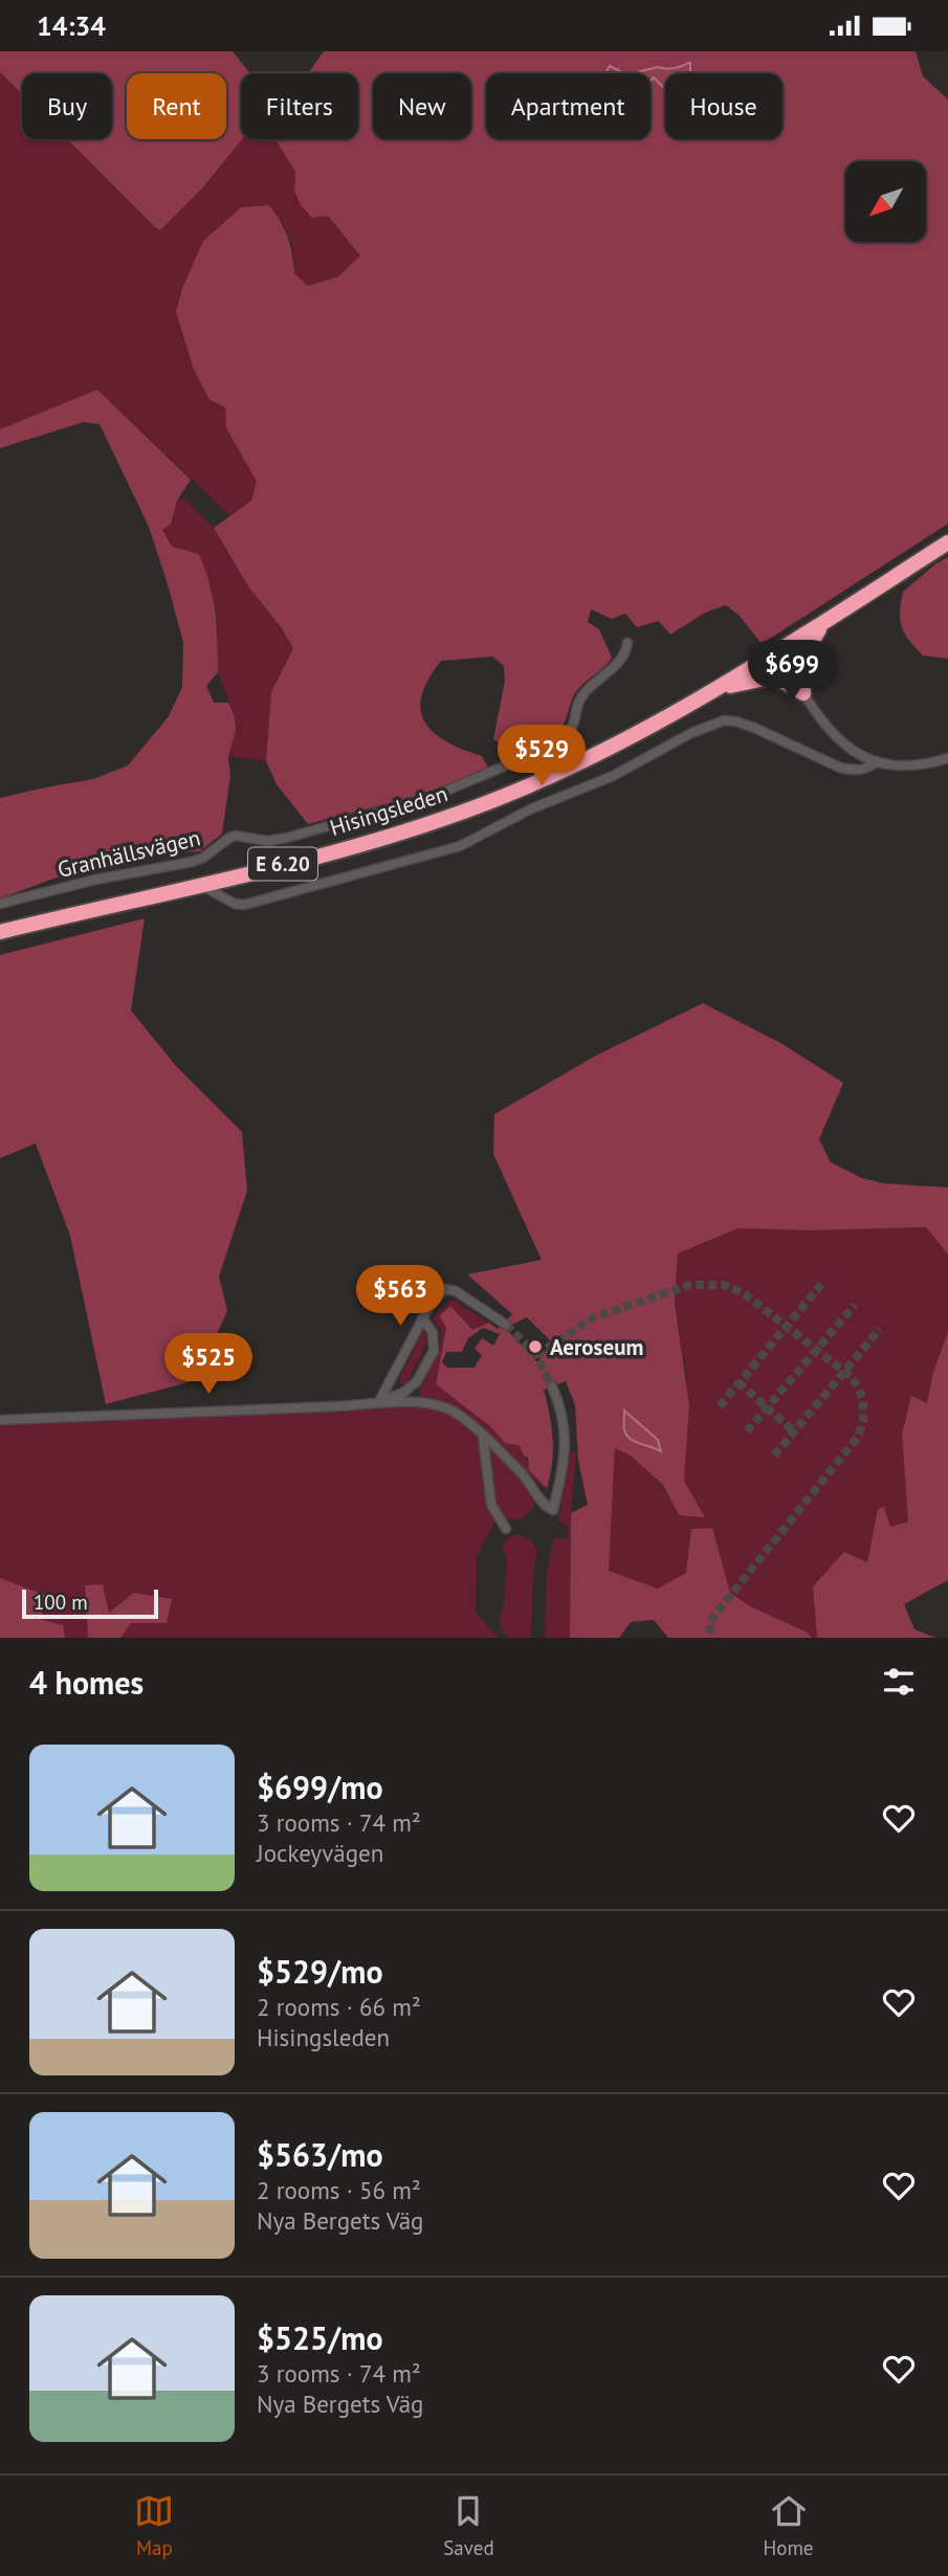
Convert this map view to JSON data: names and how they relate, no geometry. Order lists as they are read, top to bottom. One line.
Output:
{"streets":{"highway":["Hisingsleden","E 6.20"],"street":["Granhällsvägen"]},"crossings":[["Hisingsleden","E 6.20"]],"places":["Aeroseum"],"scale_bar":"100 m","north":"bottom left","page":{"status":"14:34","chip":["Buy","Rent","Filters","New","Apartment","House"],"price":["$699","$529","$563","$525"],"scale":"100 m","heading":"4 homes","list":[{"name":"$699/mo","note":"3 rooms · 74 m² · Jockeyvägen"},{"name":"$529/mo","note":"2 rooms · 66 m² · Hisingsleden"},{"name":"$563/mo","note":"2 rooms · 56 m² · Nya Bergets Väg"},{"name":"$525/mo","note":"3 rooms · 74 m² · Nya Bergets Väg"}],"tabs":["Map","Saved","Home"]}}
